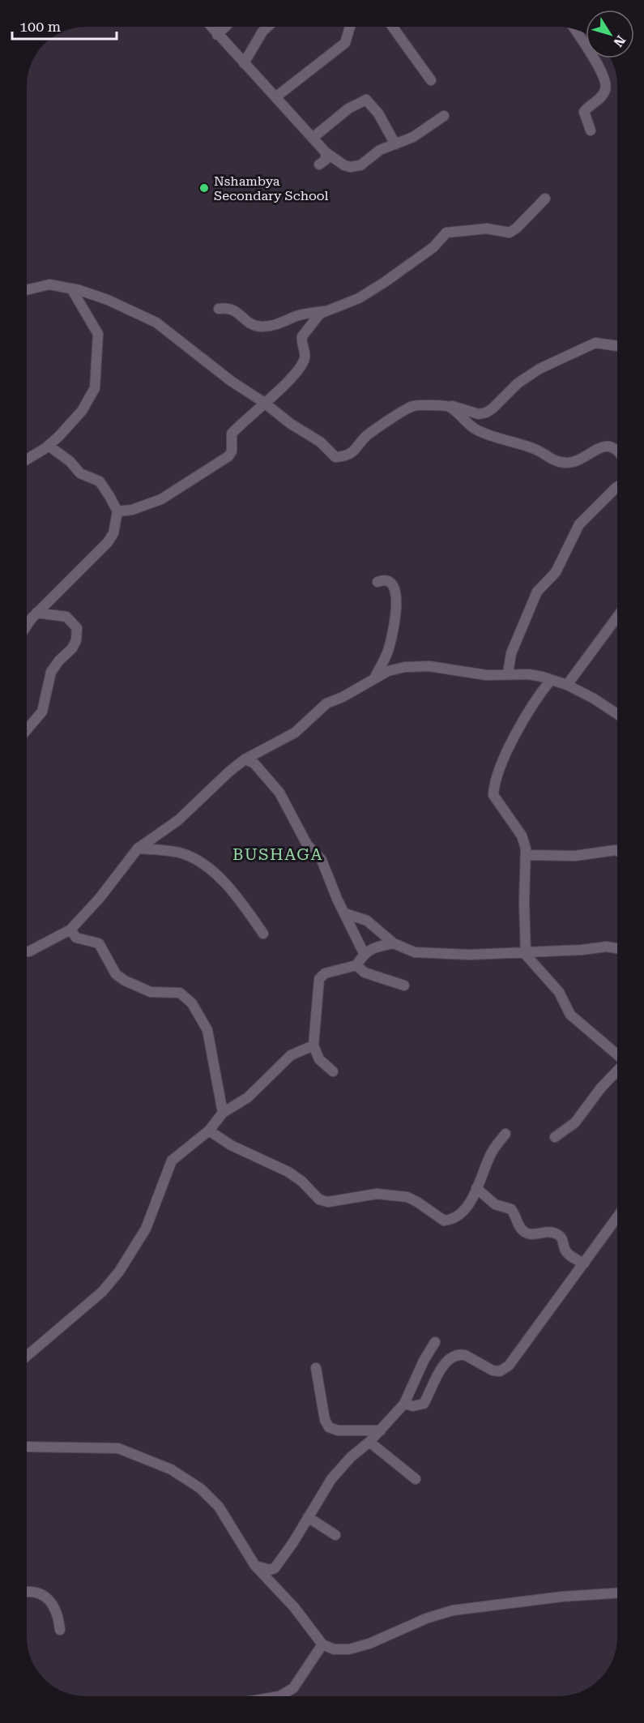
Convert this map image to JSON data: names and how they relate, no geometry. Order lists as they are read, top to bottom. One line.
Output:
{"districts":["BUSHAGA"],"places":["Nshambya Secondary School"],"scale_bar":"100 m","north":"bottom right"}
